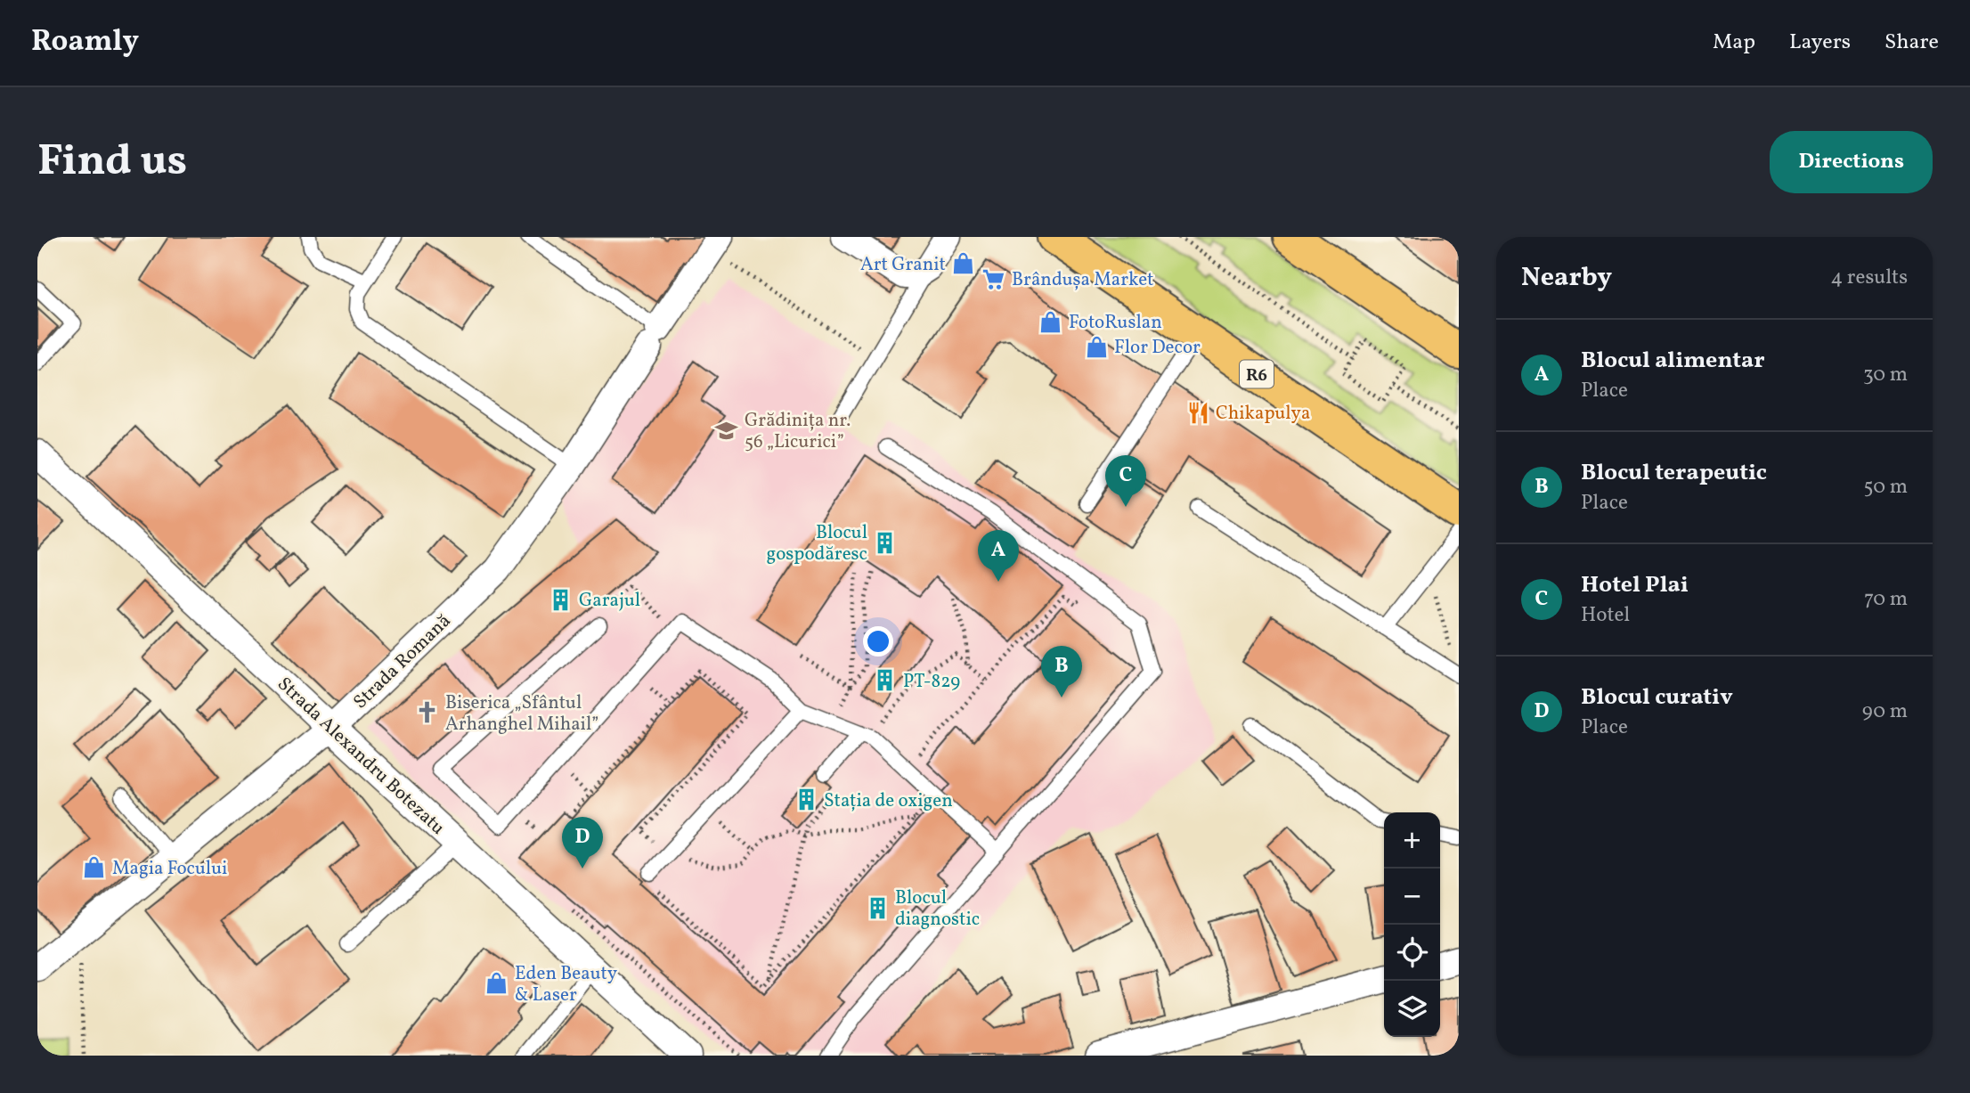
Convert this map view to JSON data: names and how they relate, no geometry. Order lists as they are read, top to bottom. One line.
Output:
{"streets":{"main road":["R6"],"street":["Strada Romană","Strada Alexandru Botezatu"]},"crossings":[["Strada Romană","Strada Alexandru Botezatu"]],"places":{"shop":["Art Granit","FotoRuslan","Flor Decor","Magia Focului","Eden Beauty & Laser"],"supermarket":["Brândușa Market"],"restaurant":["Chikapulya"],"school or university":["Grădinița nr. 56 „Licurici”"],"building":["Blocul gospodăresc","Garajul","PT-829","Stația de oxigen","Blocul diagnostic"],"church":["Biserica „Sfântul Arhanghel Mihail”"]},"page":{"header":"Roamly","nav":["Map","Layers","Share"],"buttons":"Directions","title":"Find us","heading":["Nearby","4 results"],"list":[{"mark":"A","name":"Blocul alimentar","note":"Place","value":"30 m"},{"mark":"B","name":"Blocul terapeutic","note":"Place","value":"50 m"},{"mark":"C","name":"Hotel Plai","note":"Hotel","value":"70 m"},{"mark":"D","name":"Blocul curativ","note":"Place","value":"90 m"}],"pins":["C","A","B","D"],"map_buttons":["+","−"]}}
